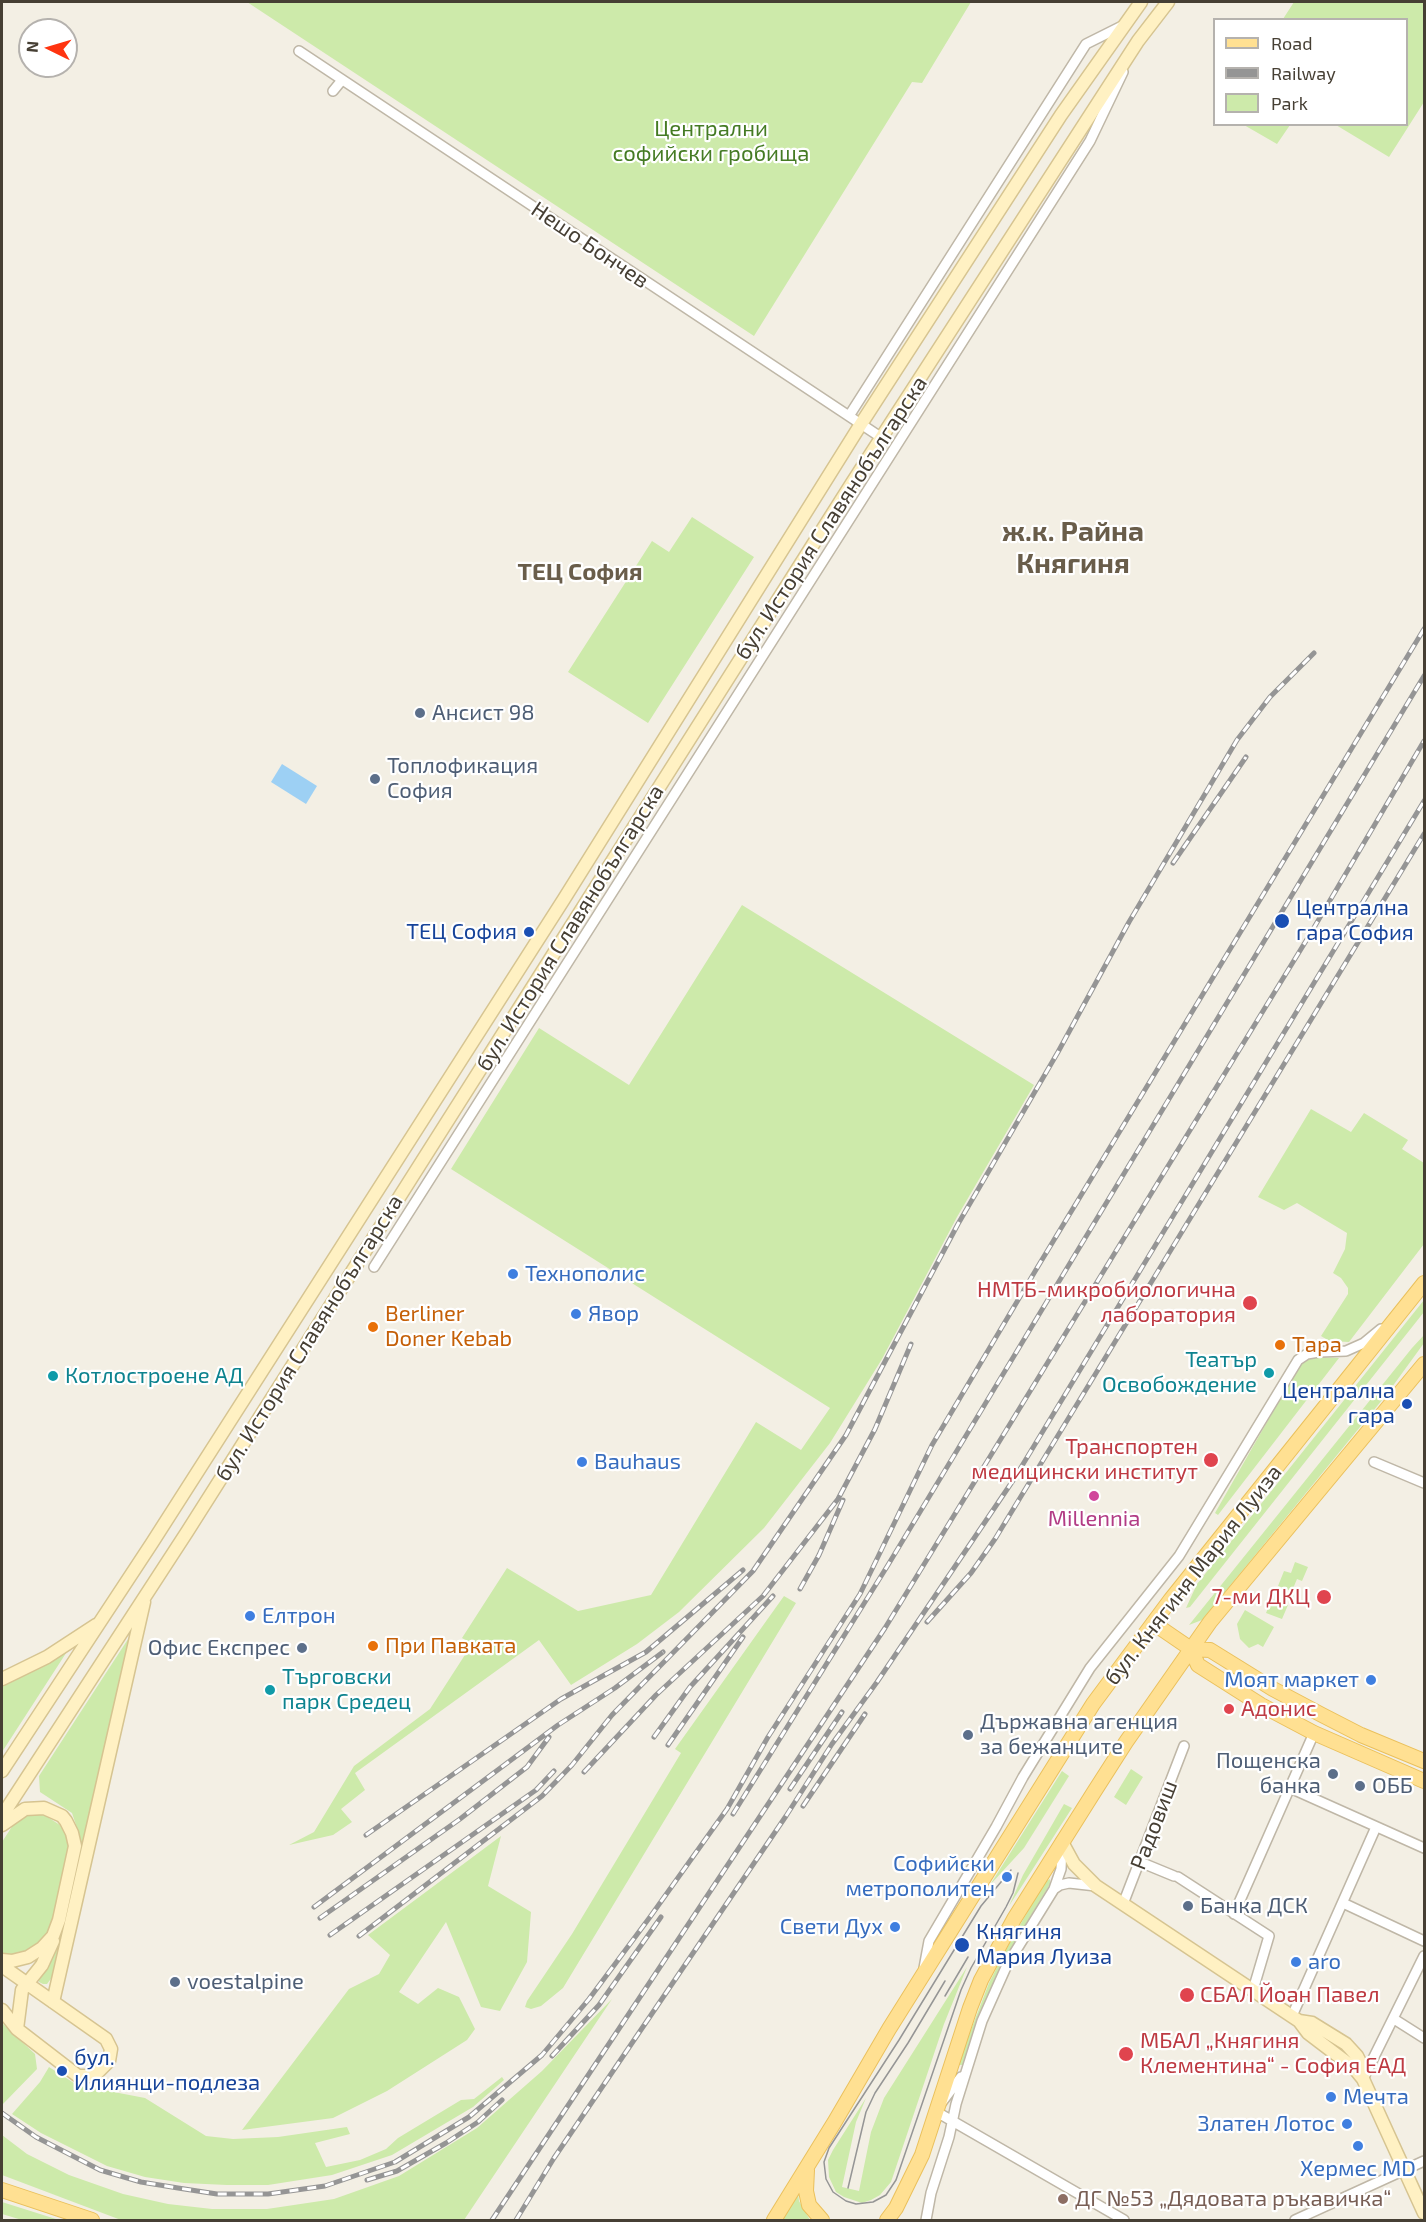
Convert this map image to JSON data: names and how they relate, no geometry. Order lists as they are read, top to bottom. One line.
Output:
{"streets":{"main road":["бул. История Славянобългарска","бул. Княгиня Мария Луиза"],"street":["Нешо Бончев","Радовиш"]},"crossings":[["Нешо Бончев","бул. История Славянобългарска"]],"districts":["ж.к. Райна Княгиня","ТЕЦ София"],"parks":["Централни софийски гробища"],"places":["Ансист 98","Топлофикация София","Централна гара София","ТЕЦ София","Технополис","НМТБ-микробиологична лаборатория","Явор","Berliner Doner Kebab","Тара","Театър Освобождение","Котлостроене АД","Централна гара","Транспортен медицински институт","Bauhaus","Millennia","7-ми ДКЦ","Елтрон","При Павката","Офис Експрес","Моят маркет","Търговски парк Средец","Адонис","Държавна агенция за бежанците","Пощенска банка","ОББ","Софийски метрополитен","Банка ДСК","Свети Дух","Княгиня Мария Луиза","aro","voestalpine","СБАЛ Йоан Павел","МБАЛ „Княгиня Клементина“ - София ЕАД","бул. Илиянци-подлеза","Мечта","Златен Лотос","Хермес MD","ДГ №53 „Дядовата ръкавичка“"],"legend":["Road","Railway","Park"],"north":"left"}
